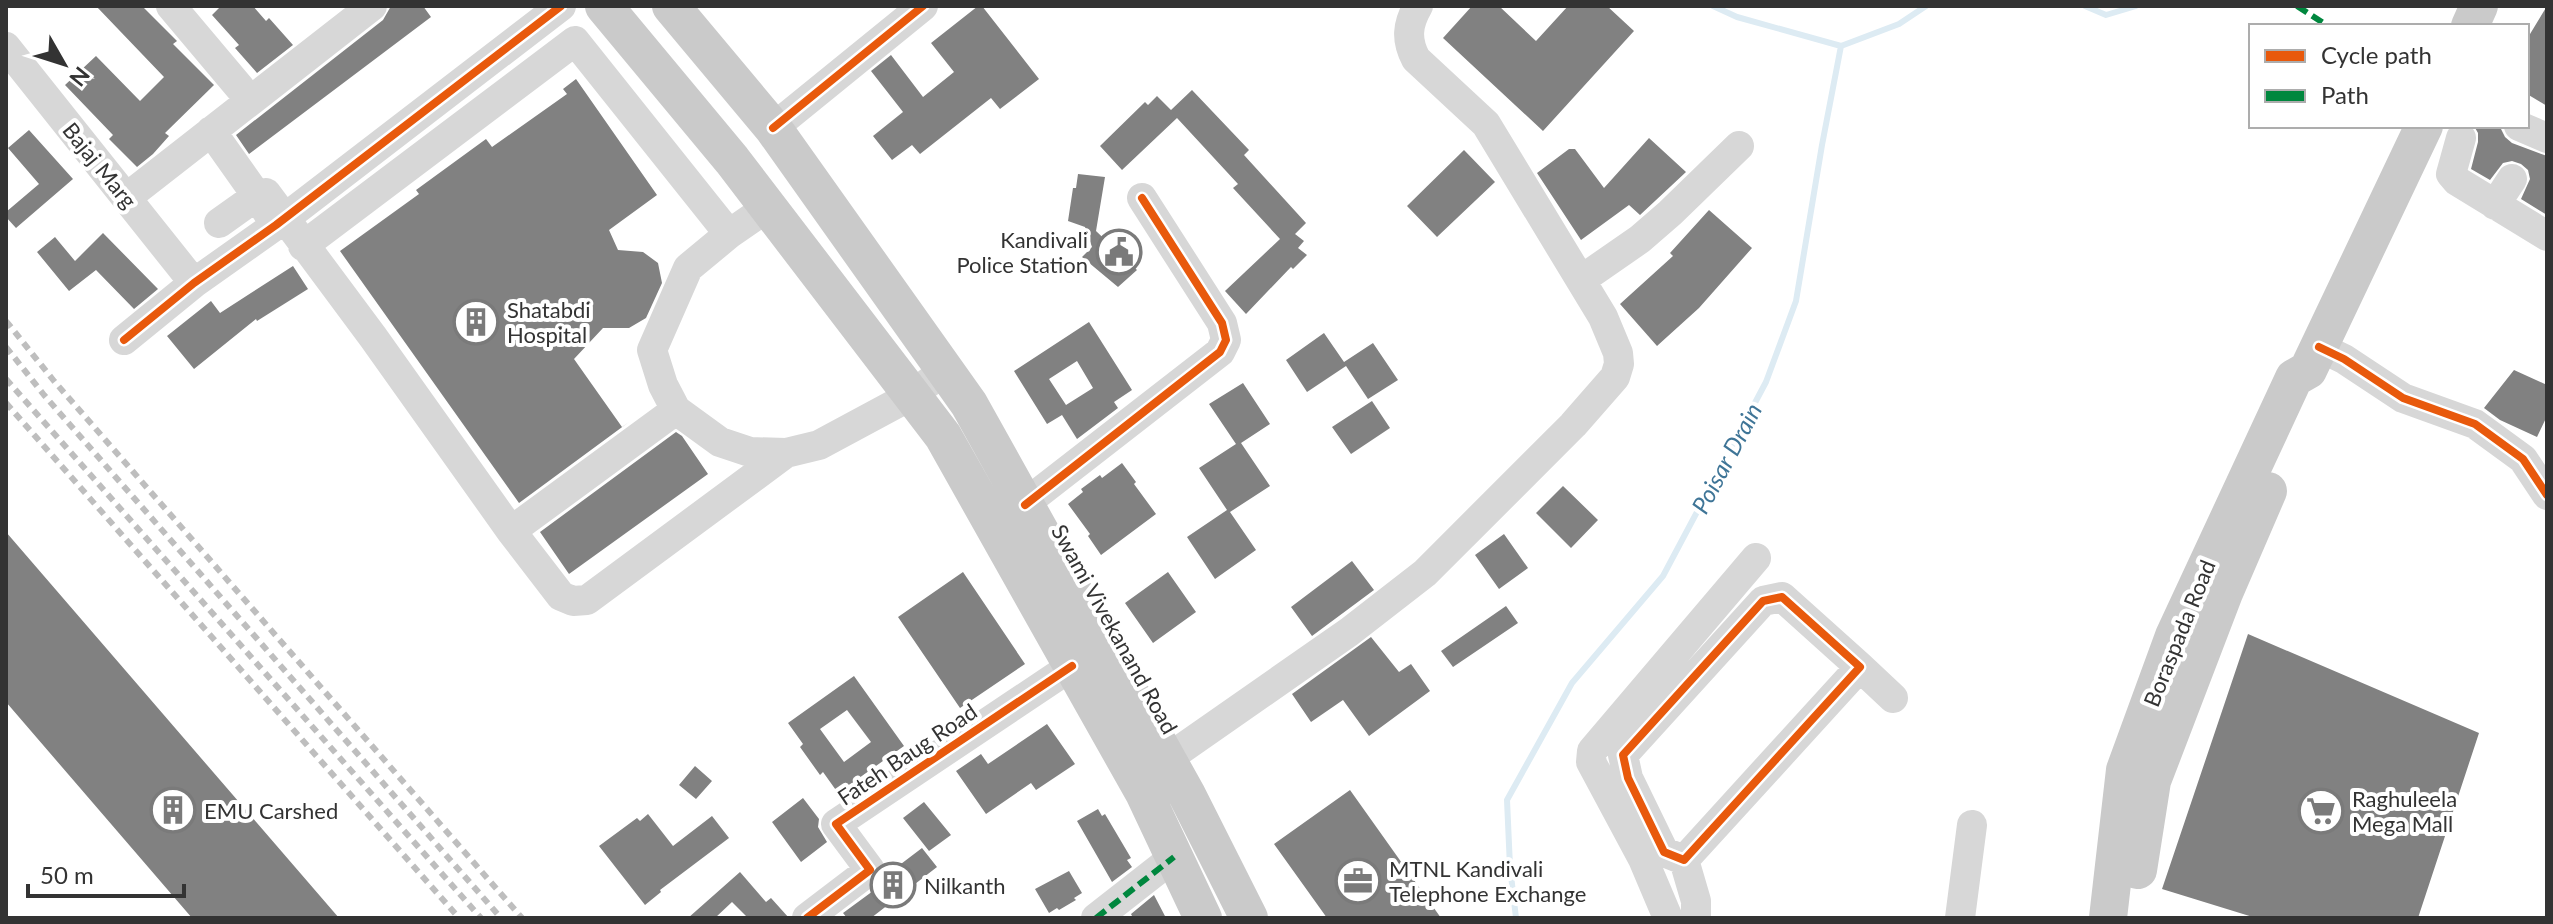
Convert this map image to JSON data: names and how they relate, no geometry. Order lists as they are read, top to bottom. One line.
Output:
{"streets":{"main road":["Swami Vivekanand Road","Boraspada Road"],"street":["Bajaj Marg","Fateh Baug Road"]},"water":["Poisar Drain"],"places":{"public building":["Kandivali Police Station"],"building":["Shatabdi Hospital","EMU Carshed","Nilkanth"],"supermarket":["Raghuleela Mega Mall"],"office":["MTNL Kandivali Telephone Exchange"]},"legend":["Cycle path","Path"],"scale_bar":"50 m","north":"bottom right"}
